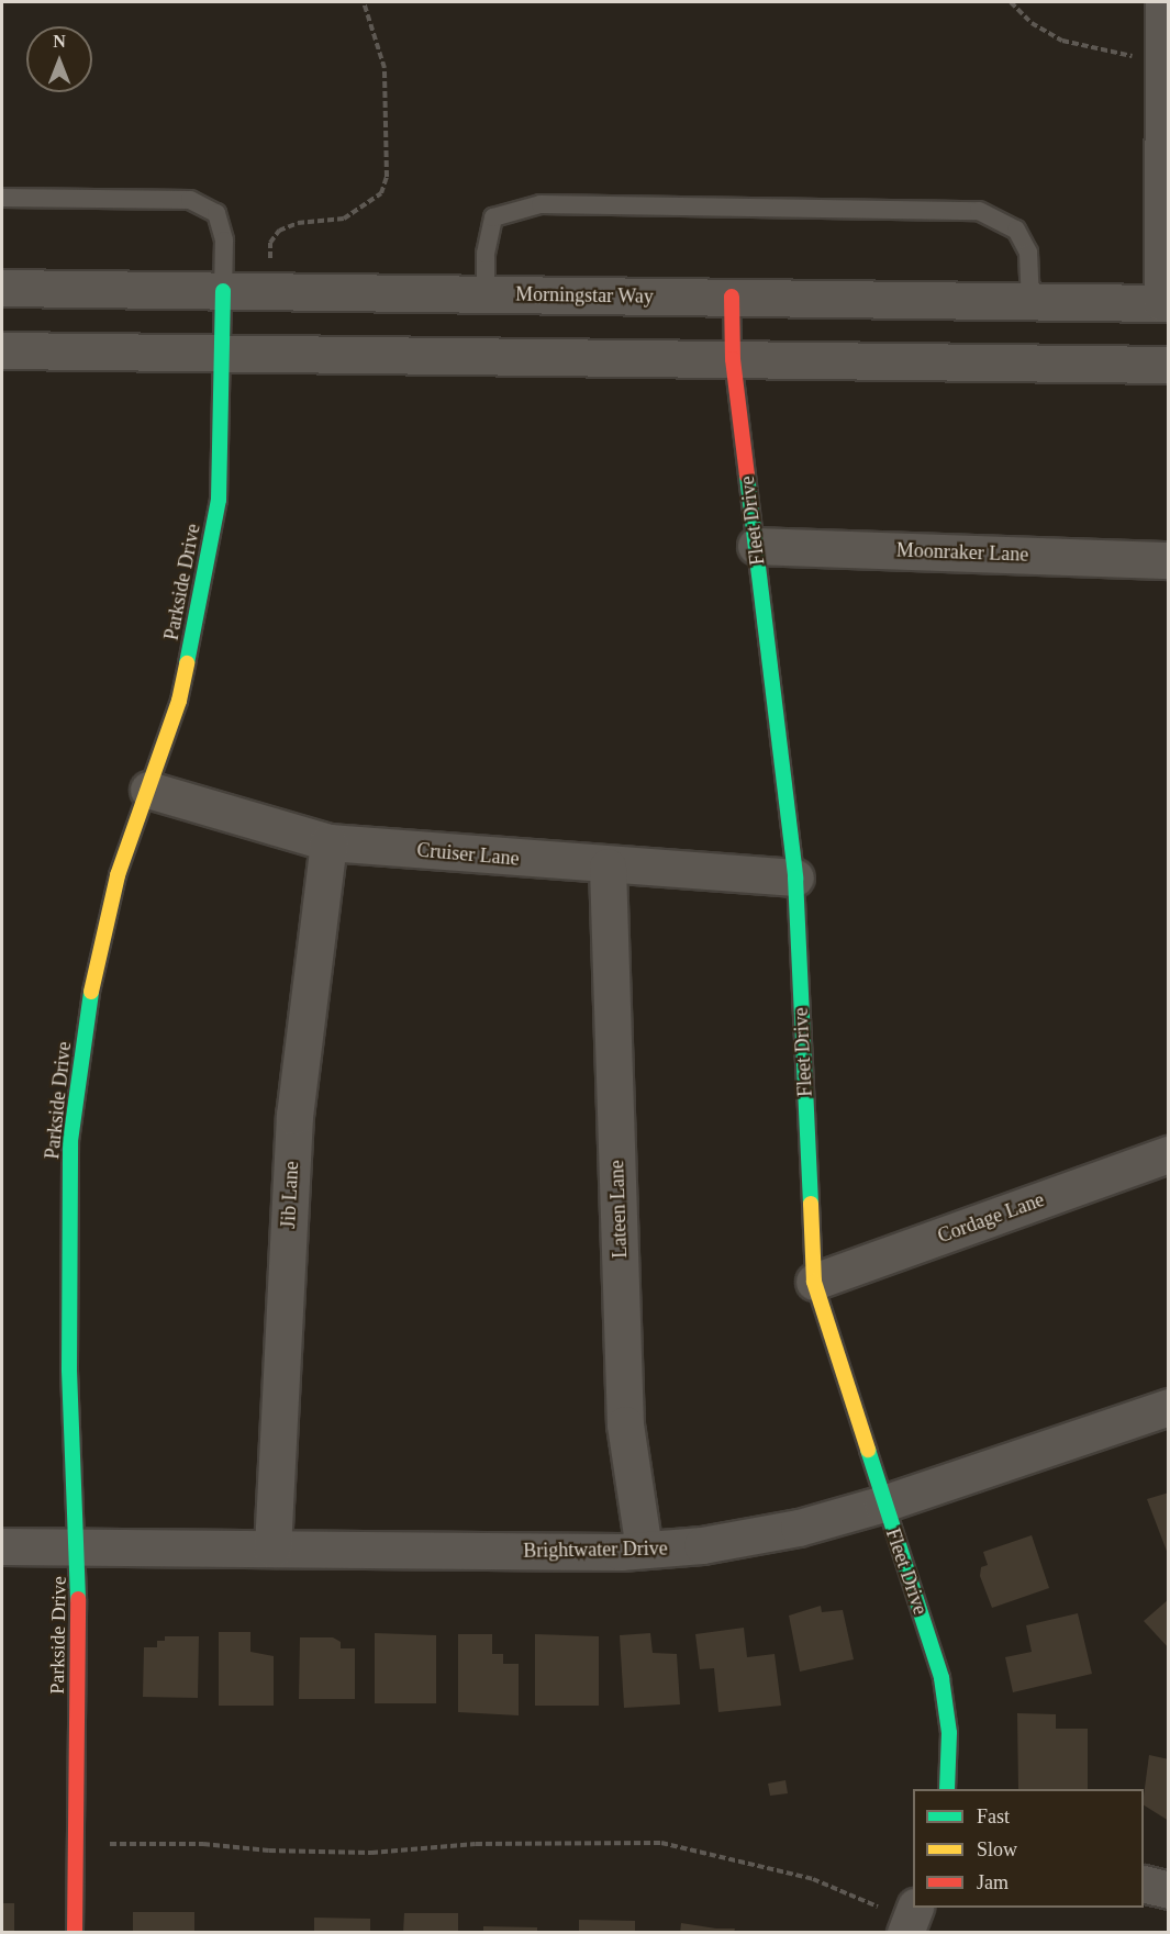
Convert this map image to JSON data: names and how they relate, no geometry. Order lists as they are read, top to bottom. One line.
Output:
{"streets":{"street":["Morningstar Way","Fleet Drive","Moonraker Lane","Parkside Drive","Cruiser Lane","Jib Lane","Lateen Lane","Cordage Lane","Brightwater Drive"]},"crossings":[["Morningstar Way","Fleet Drive"],["Morningstar Way","Parkside Drive"],["Fleet Drive","Moonraker Lane"],["Fleet Drive","Cruiser Lane"],["Fleet Drive","Cordage Lane"],["Fleet Drive","Brightwater Drive"],["Parkside Drive","Cruiser Lane"],["Parkside Drive","Brightwater Drive"],["Cruiser Lane","Jib Lane"],["Cruiser Lane","Lateen Lane"],["Jib Lane","Brightwater Drive"],["Lateen Lane","Brightwater Drive"]],"legend":["Fast","Slow","Jam"],"north":"top"}
